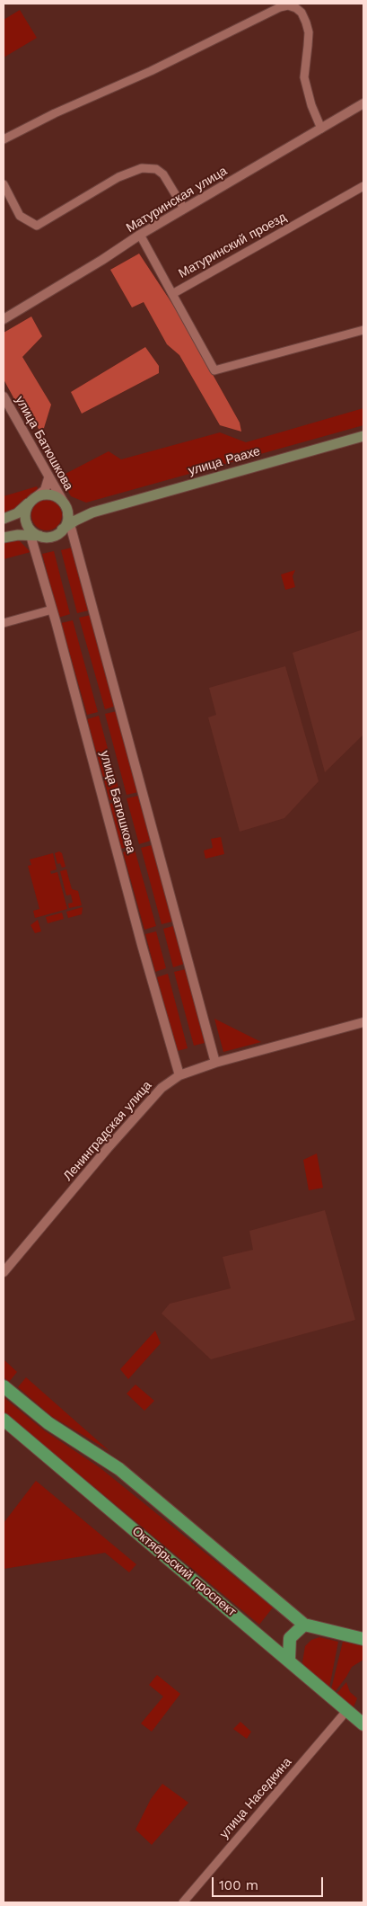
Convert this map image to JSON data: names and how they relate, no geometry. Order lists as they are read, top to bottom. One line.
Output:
{"streets":{"main road":["улица Раахе","Октябрьский проспект"],"street":["Матуринская улица","Матуринский проезд","улица Батюшкова","Ленинградская улица","улица Наседкина"]},"crossings":[["Матуринская улица","Матуринский проезд"],["улица Батюшкова","улица Раахе"],["улица Батюшкова","Ленинградская улица"],["Октябрьский проспект","улица Наседкина"]],"scale_bar":"100 m"}
